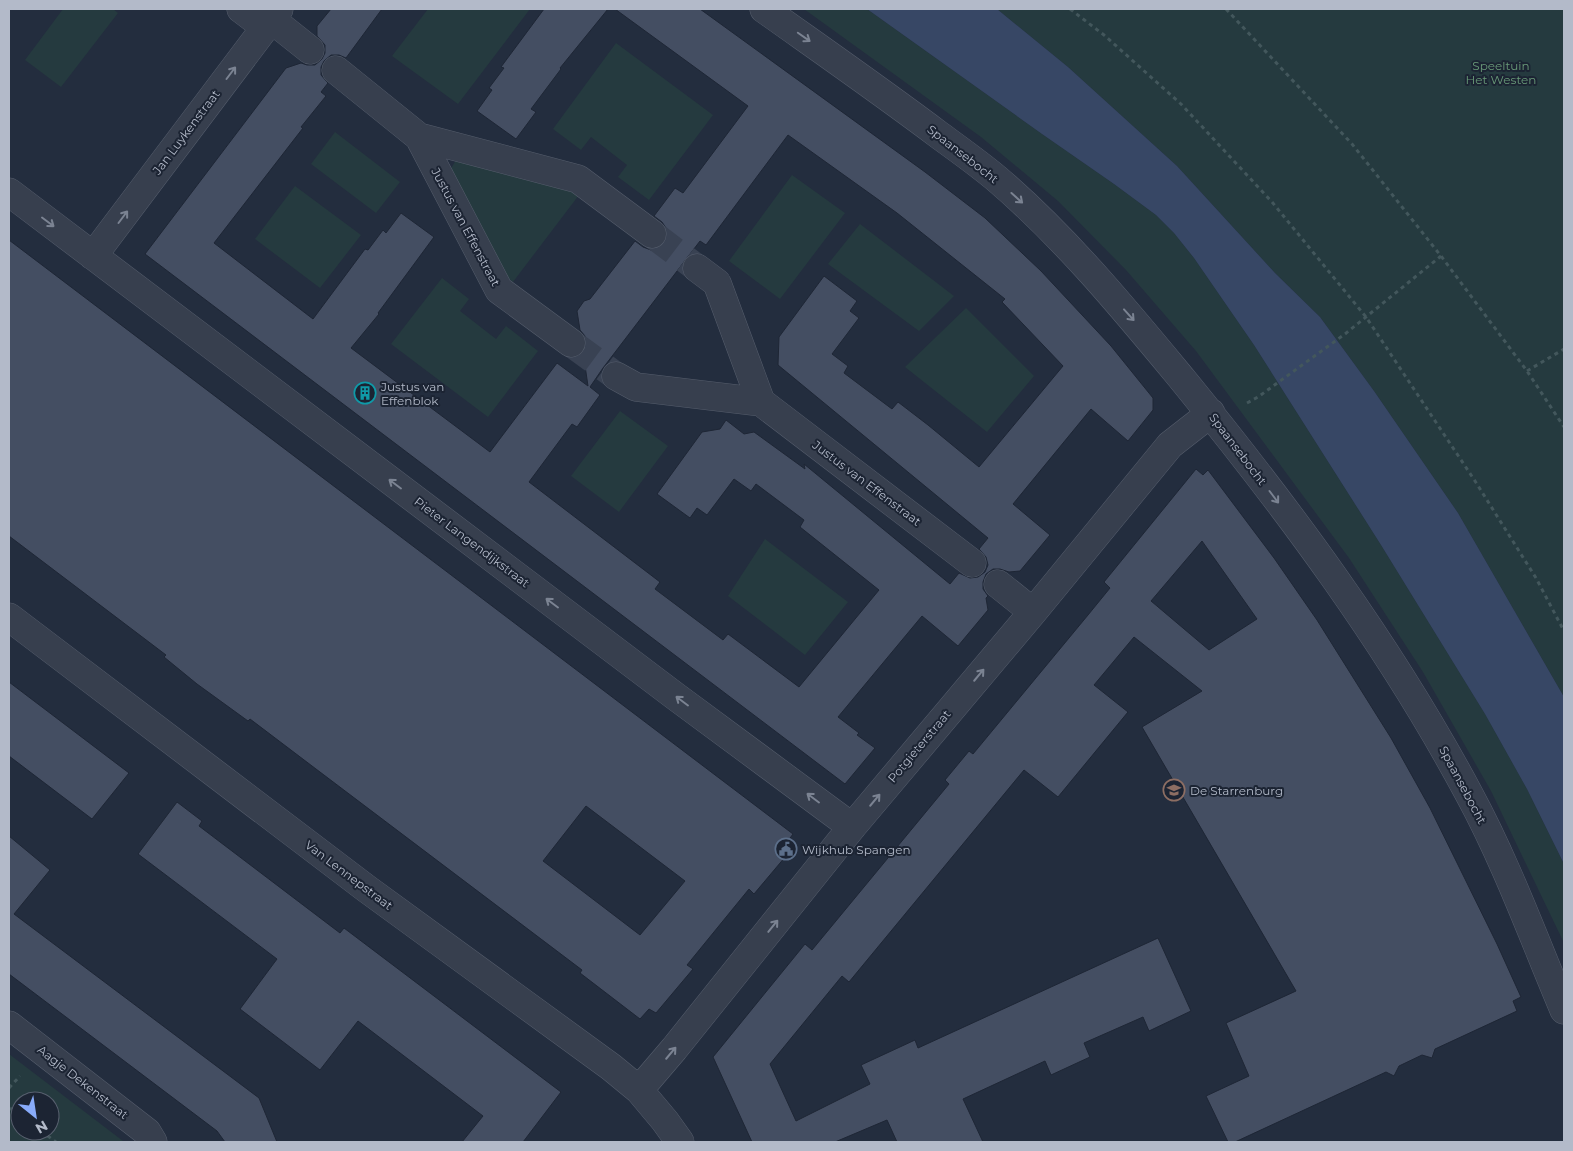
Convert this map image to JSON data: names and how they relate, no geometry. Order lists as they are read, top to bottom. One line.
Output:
{"streets":{"street":["Jan Luykenstraat","Spaansebocht","Justus van Effenstraat","Pieter Langendijkstraat","Potgieterstraat","Van Lennepstraat","Aagje Dekenstraat"]},"crossings":[["Jan Luykenstraat","Pieter Langendijkstraat"],["Spaansebocht","Potgieterstraat"],["Pieter Langendijkstraat","Potgieterstraat"],["Potgieterstraat","Van Lennepstraat"]],"one_way":["Jan Luykenstraat","Spaansebocht","Potgieterstraat"],"parks":["Speeltuin Het Westen"],"places":{"building":["Justus van Effenblok"],"school or university":["De Starrenburg"],"public building":["Wijkhub Spangen"]},"north":"bottom right"}
